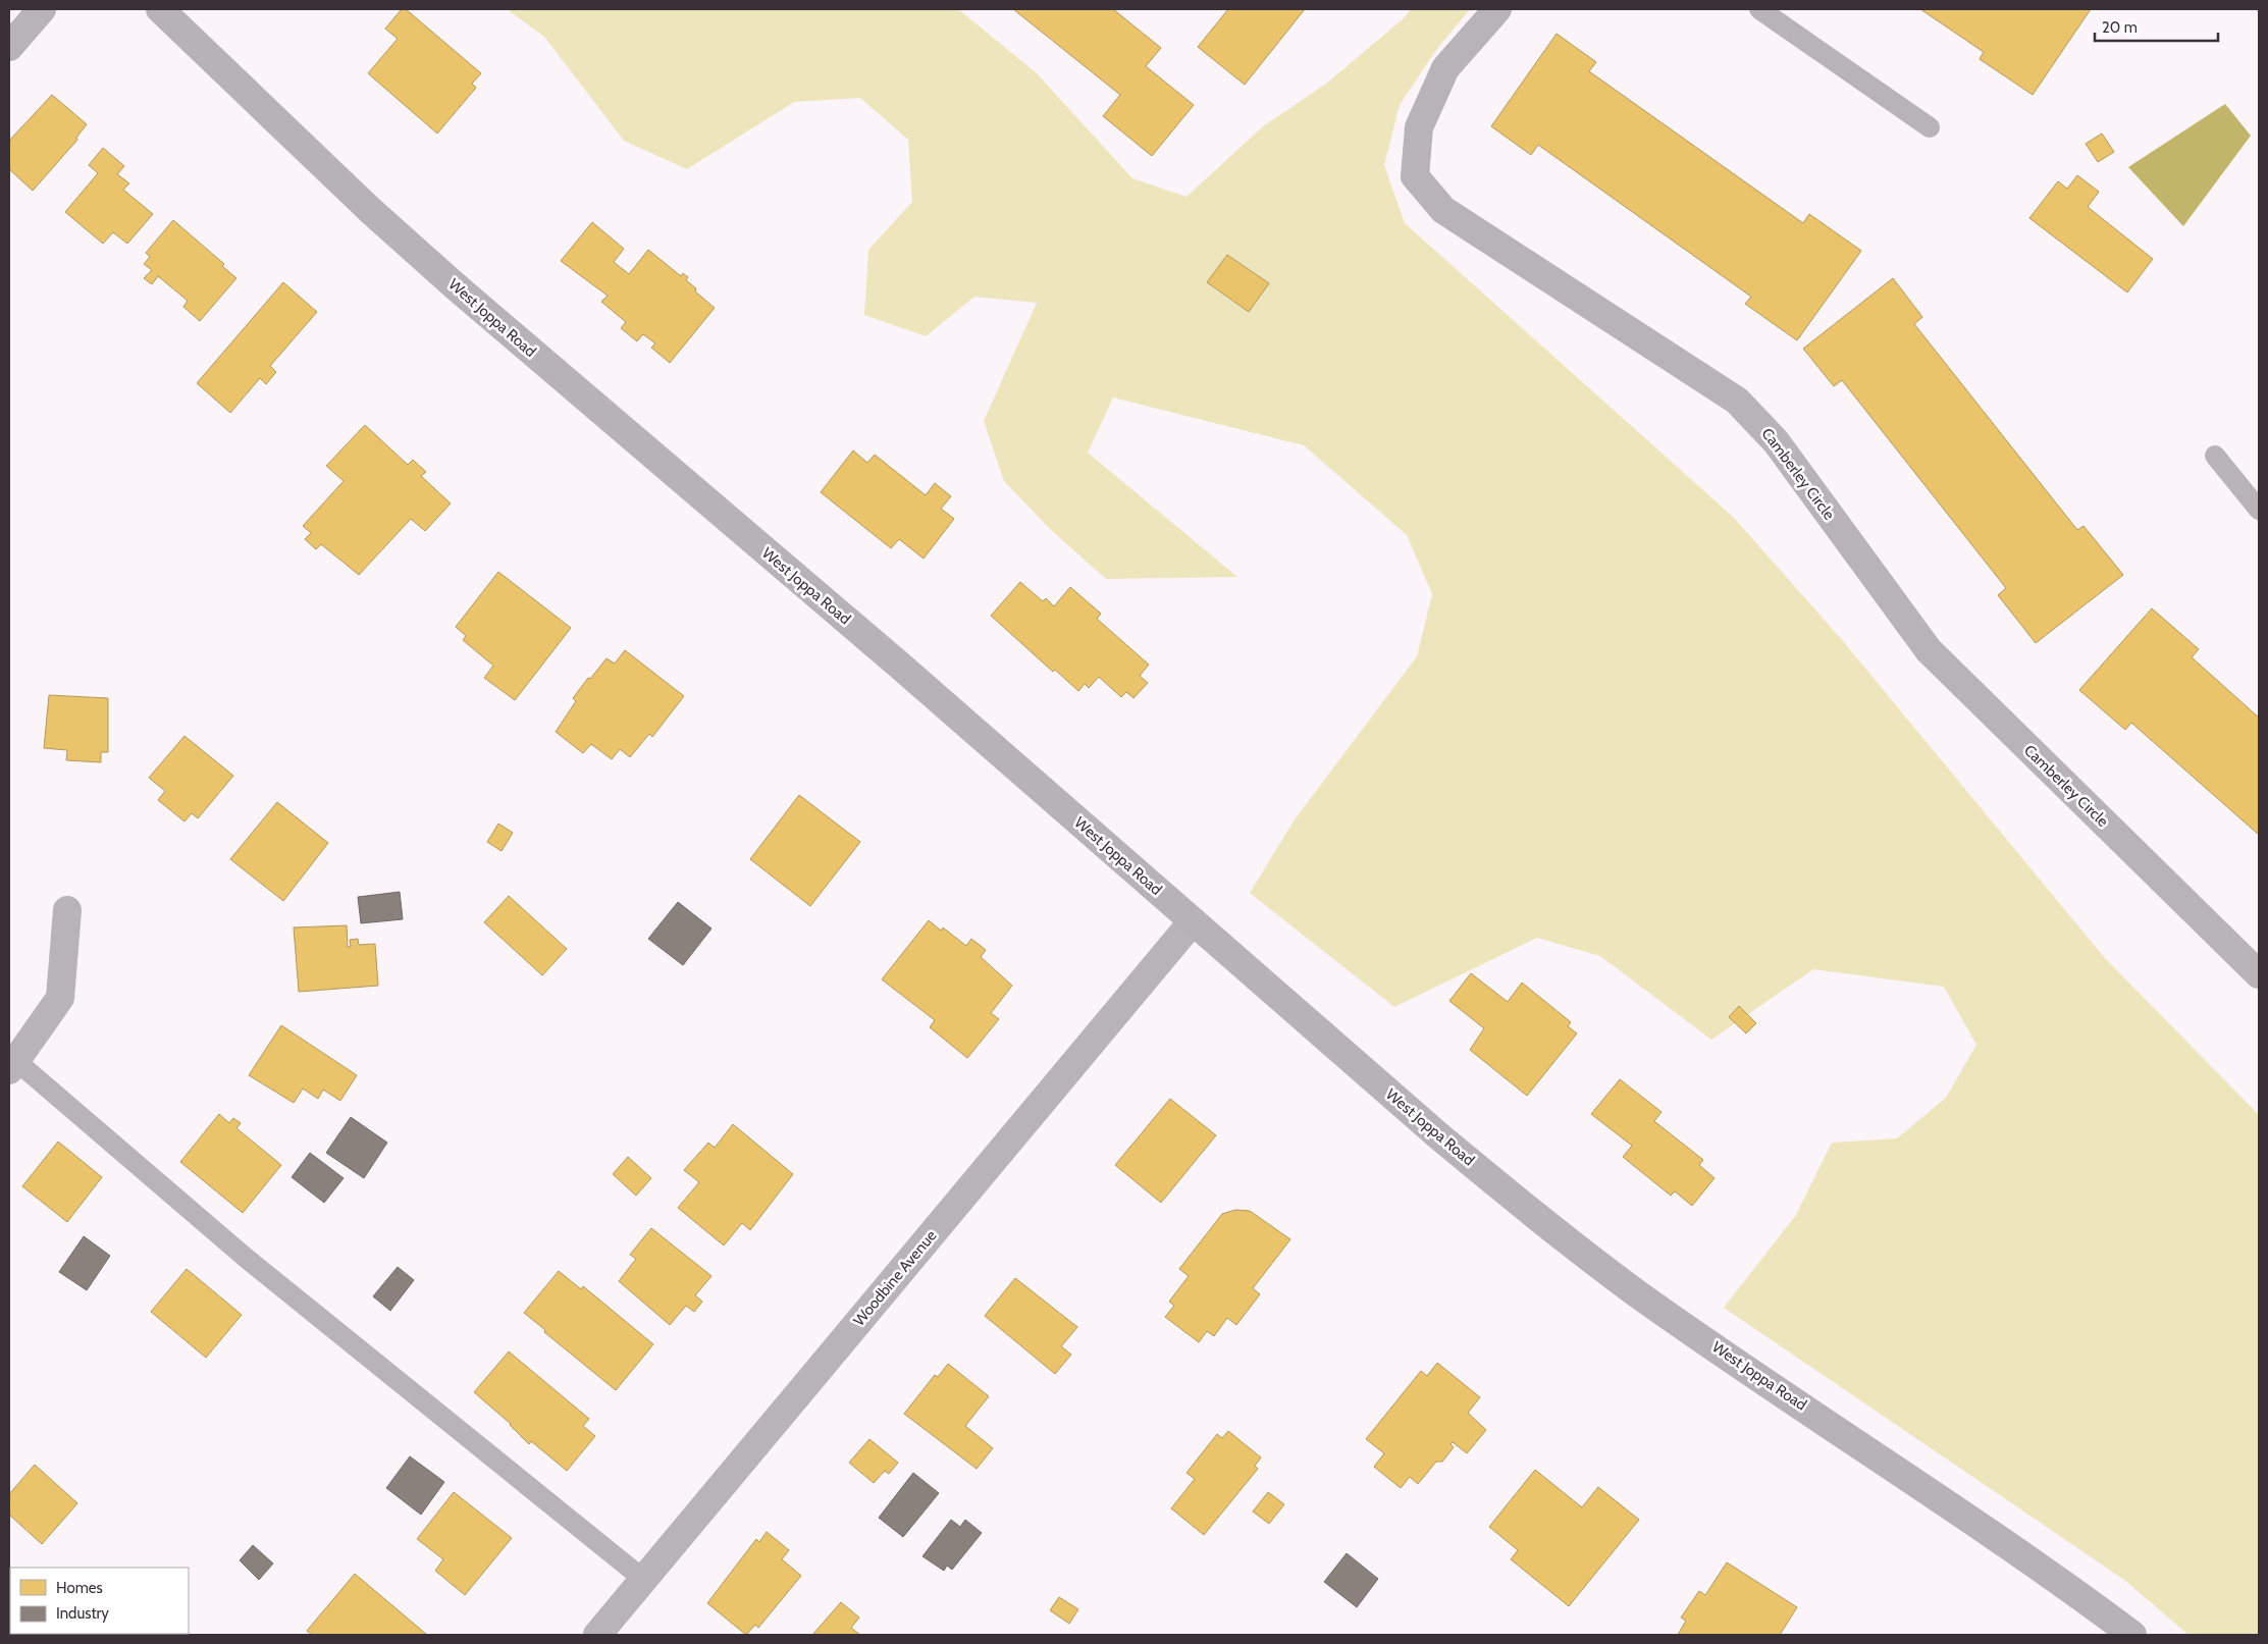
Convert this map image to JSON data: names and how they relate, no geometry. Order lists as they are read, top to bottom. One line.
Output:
{"streets":{"street":["West Joppa Road","Camberley Circle","Woodbine Avenue"]},"crossings":[["West Joppa Road","Woodbine Avenue"]],"legend":["Homes","Industry"],"scale_bar":"20 m"}
